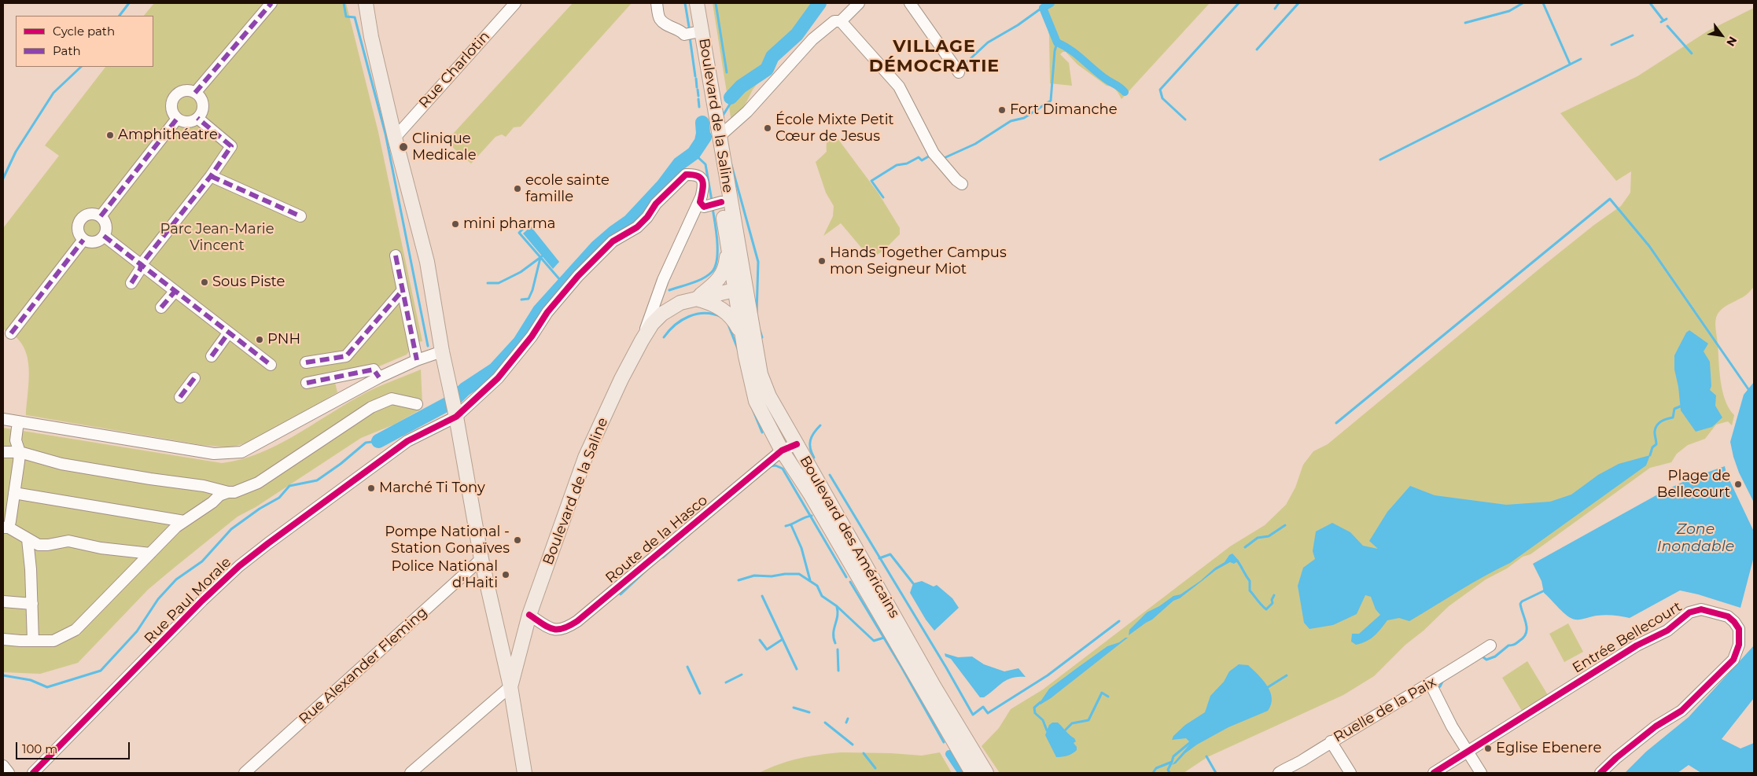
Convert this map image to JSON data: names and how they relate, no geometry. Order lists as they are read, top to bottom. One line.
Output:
{"streets":{"main road":["Boulevard de la Saline","Boulevard des Américains"],"street":["Rue Charlotin","Route de la Hasco","Rue Paul Morale","Entrée Bellecourt","Rue Alexander Fleming","Ruelle de la Paix"]},"crossings":[["Boulevard de la Saline","Boulevard des Américains"],["Boulevard de la Saline","Route de la Hasco"],["Boulevard des Américains","Route de la Hasco"]],"districts":["VILLAGE DÉMOCRATIE"],"water":["Zone Inondable"],"parks":["Parc Jean-Marie Vincent"],"places":["Fort Dimanche","École Mixte Petit Cœur de Jesus","Amphithéatre","Clinique Medicale","ecole sainte famille","mini pharma","Hands Together Campus mon Seigneur Miot","Sous Piste","PNH","Plage de Bellecourt","Marché Ti Tony","Pompe National - Station Gonaïves","Police National d'Haiti","Eglise Ebenere"],"legend":["Cycle path","Path"],"scale_bar":"100 m","north":"bottom right"}
